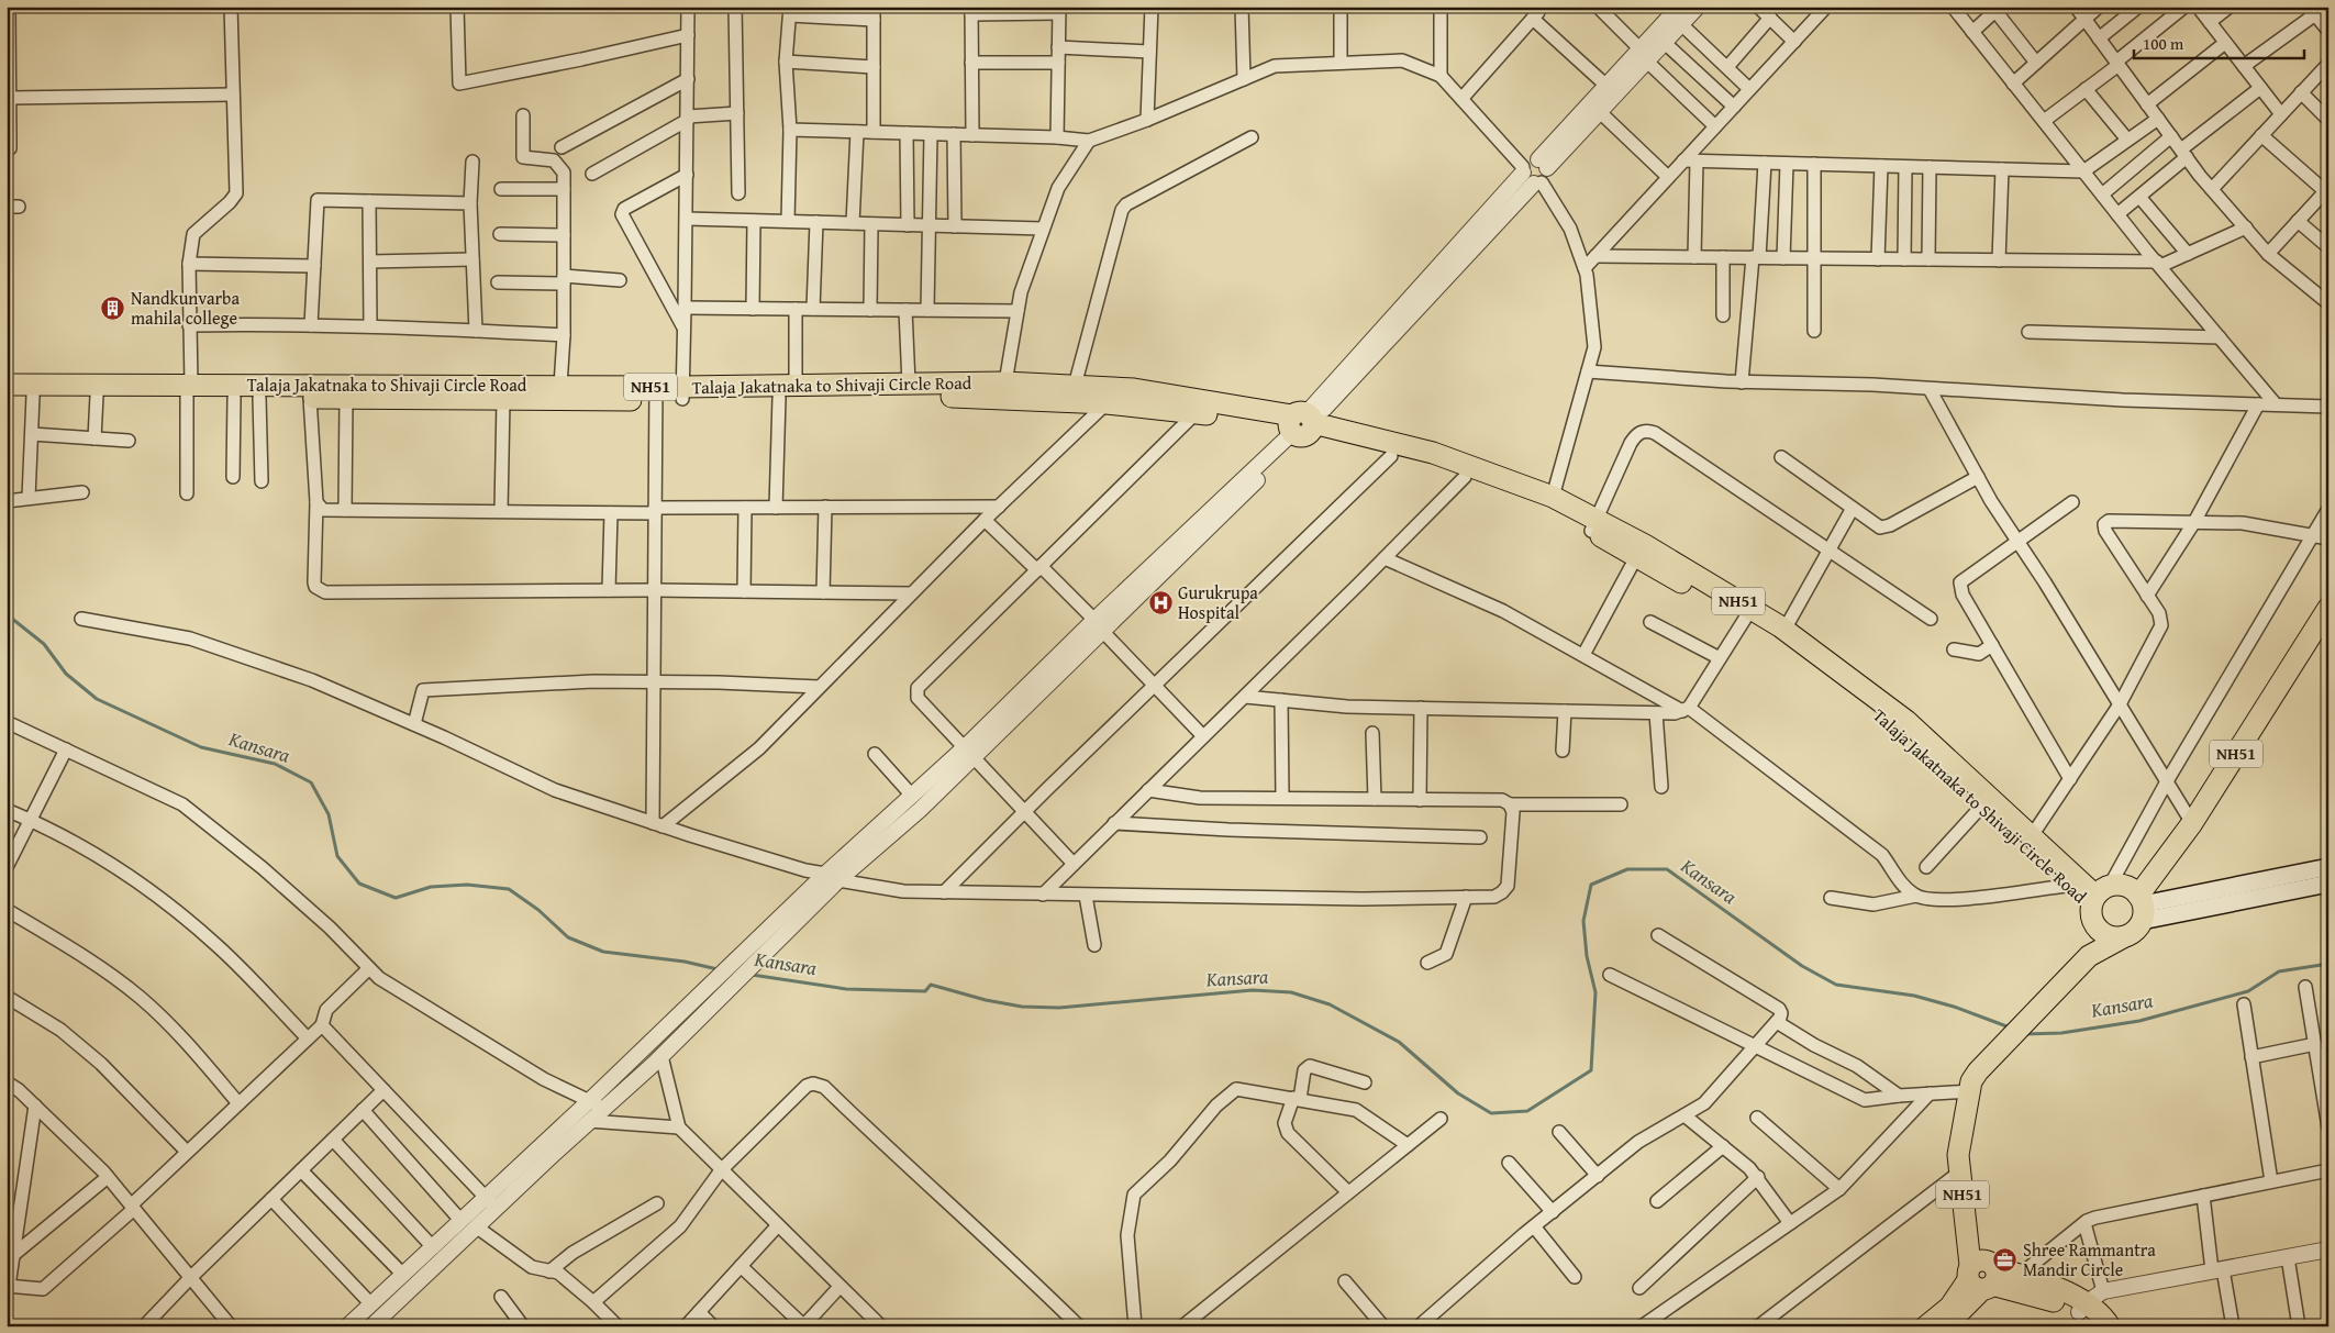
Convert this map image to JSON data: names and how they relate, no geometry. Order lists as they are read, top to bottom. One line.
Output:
{"streets":{"highway":["Talaja Jakatnaka to Shivaji Circle Road","NH51"]},"crossings":[["Talaja Jakatnaka to Shivaji Circle Road","NH51"]],"water":["Kansara"],"places":{"building":["Nandkunvarba mahila college"],"hospital":["Gurukrupa Hospital"],"office":["Shree Rammantra Mandir Circle"]},"scale_bar":"100 m"}
